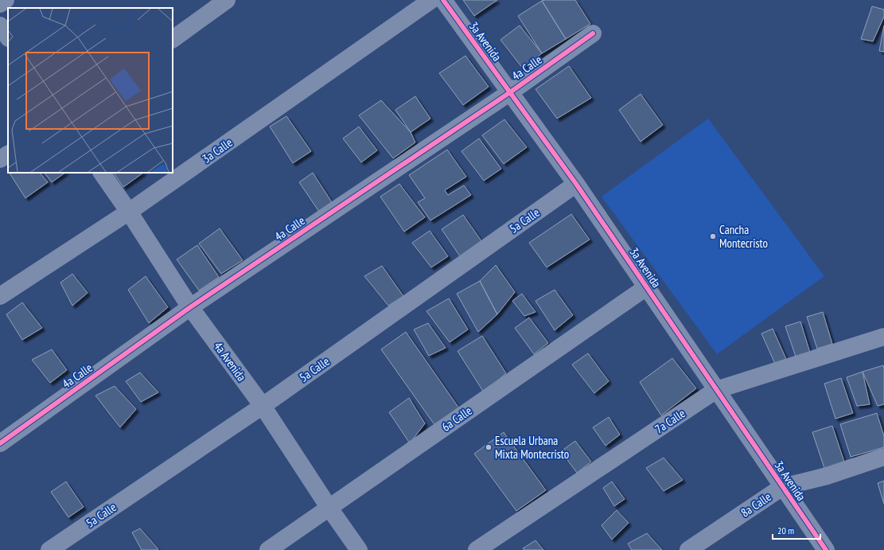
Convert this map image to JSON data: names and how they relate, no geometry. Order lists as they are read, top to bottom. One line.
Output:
{"streets":{"street":["3a Avenida","4a Calle","3a Calle","5a Calle","4a Avenida","6a Calle","7a Calle","8a Calle"]},"crossings":[["3a Avenida","4a Calle"],["3a Avenida","5a Calle"],["3a Avenida","6a Calle"],["3a Avenida","7a Calle"],["3a Avenida","8a Calle"],["4a Calle","4a Avenida"],["3a Calle","4a Avenida"],["5a Calle","4a Avenida"],["4a Avenida","6a Calle"]],"places":["Cancha Montecristo","Escuela Urbana Mixta Montecristo"],"scale_bar":"20 m"}
